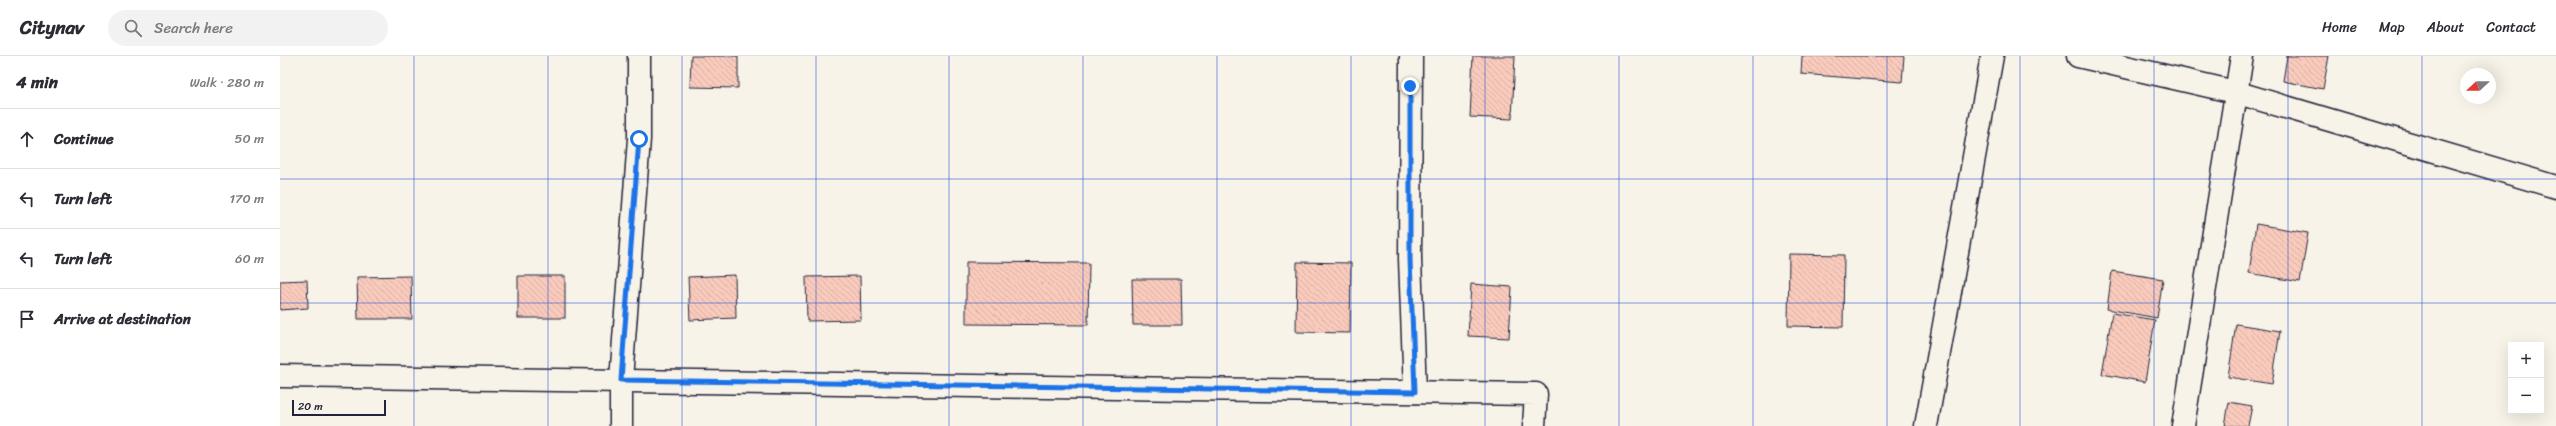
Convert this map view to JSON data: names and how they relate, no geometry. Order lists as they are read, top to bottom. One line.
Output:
{"scale_bar":"20 m","north":"left","page":{"header":"Citynav","search":"Search here","nav":["Home","Map","About","Contact"],"heading":["4 min","Walk · 280 m"],"list":[["Continue","50 m"],["Turn left","170 m"],["Turn left","60 m"],"Arrive at destination"],"map_buttons":["+","−"],"scale":"20 m"}}
